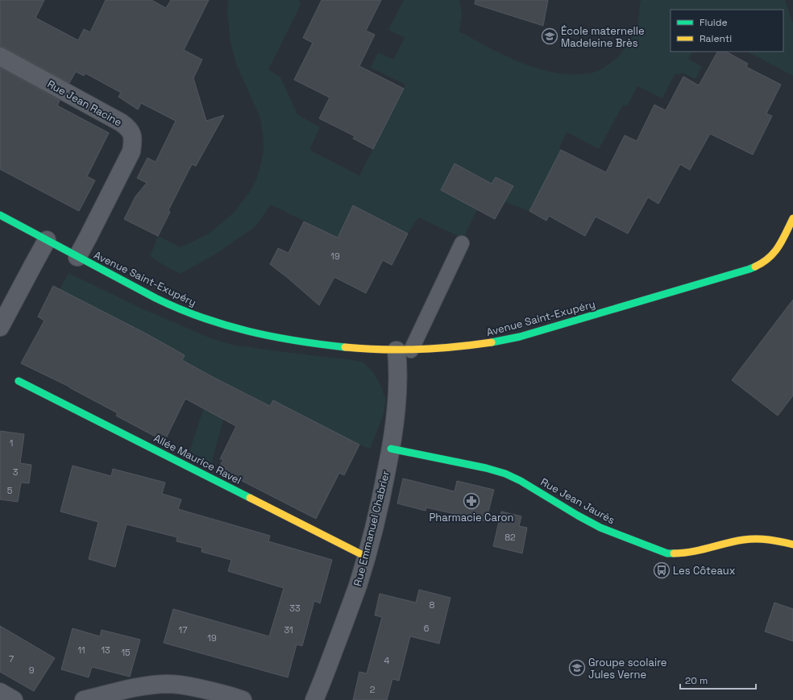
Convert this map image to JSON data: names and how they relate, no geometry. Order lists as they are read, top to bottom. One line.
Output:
{"streets":{"street":["Rue Jean Racine","Avenue Saint-Exupéry","Allée Maurice Ravel","Rue Jean Jaurès","Rue Emmanuel Chabrier"]},"crossings":[["Rue Jean Racine","Avenue Saint-Exupéry"],["Avenue Saint-Exupéry","Rue Emmanuel Chabrier"],["Allée Maurice Ravel","Rue Emmanuel Chabrier"],["Rue Jean Jaurès","Rue Emmanuel Chabrier"]],"places":{"school or university":["École maternelle Madeleine Brès","Groupe scolaire Jules Verne"],"pharmacy":["Pharmacie Caron"],"bus stop":["Les Côteaux"]},"house_numbers":["19","1","3","5","82","8","33","6","17","31","19","11","13","15","7","4","9","2"],"legend":["Fluide","Ralenti"],"scale_bar":"20 m"}
